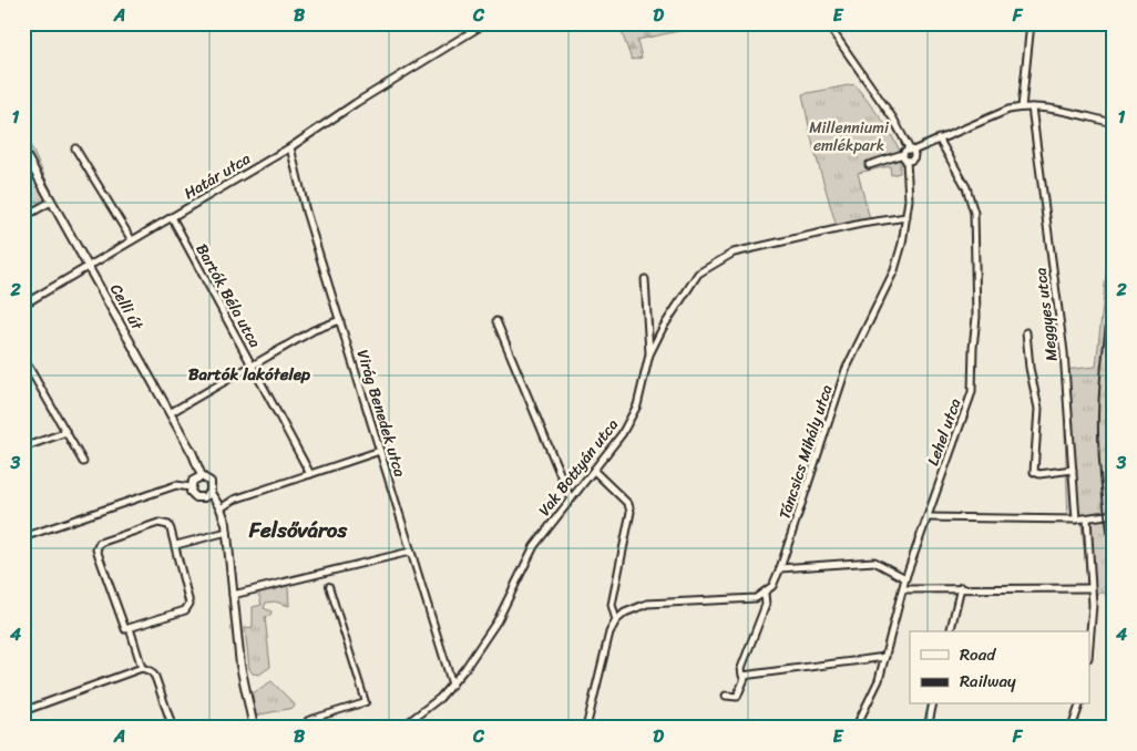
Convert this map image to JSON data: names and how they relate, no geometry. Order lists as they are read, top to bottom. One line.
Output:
{"streets":{"street":["Határ utca","Bartók Béla utca","Celli út","Meggyes utca","Virág Benedek utca","Lehel utca","Táncsics Mihály utca","Vak Bottyán utca"]},"crossings":[["Határ utca","Bartók Béla utca"],["Határ utca","Celli út"],["Határ utca","Virág Benedek utca"],["Virág Benedek utca","Vak Bottyán utca"],["Táncsics Mihály utca","Vak Bottyán utca"]],"districts":["Bartók lakótelep","Felsőváros"],"parks":["Millenniumi emlékpark"],"legend":["Road","Railway"],"grid":{"columns":["A","B","C","D","E","F"],"rows":["1","2","3","4"]}}
